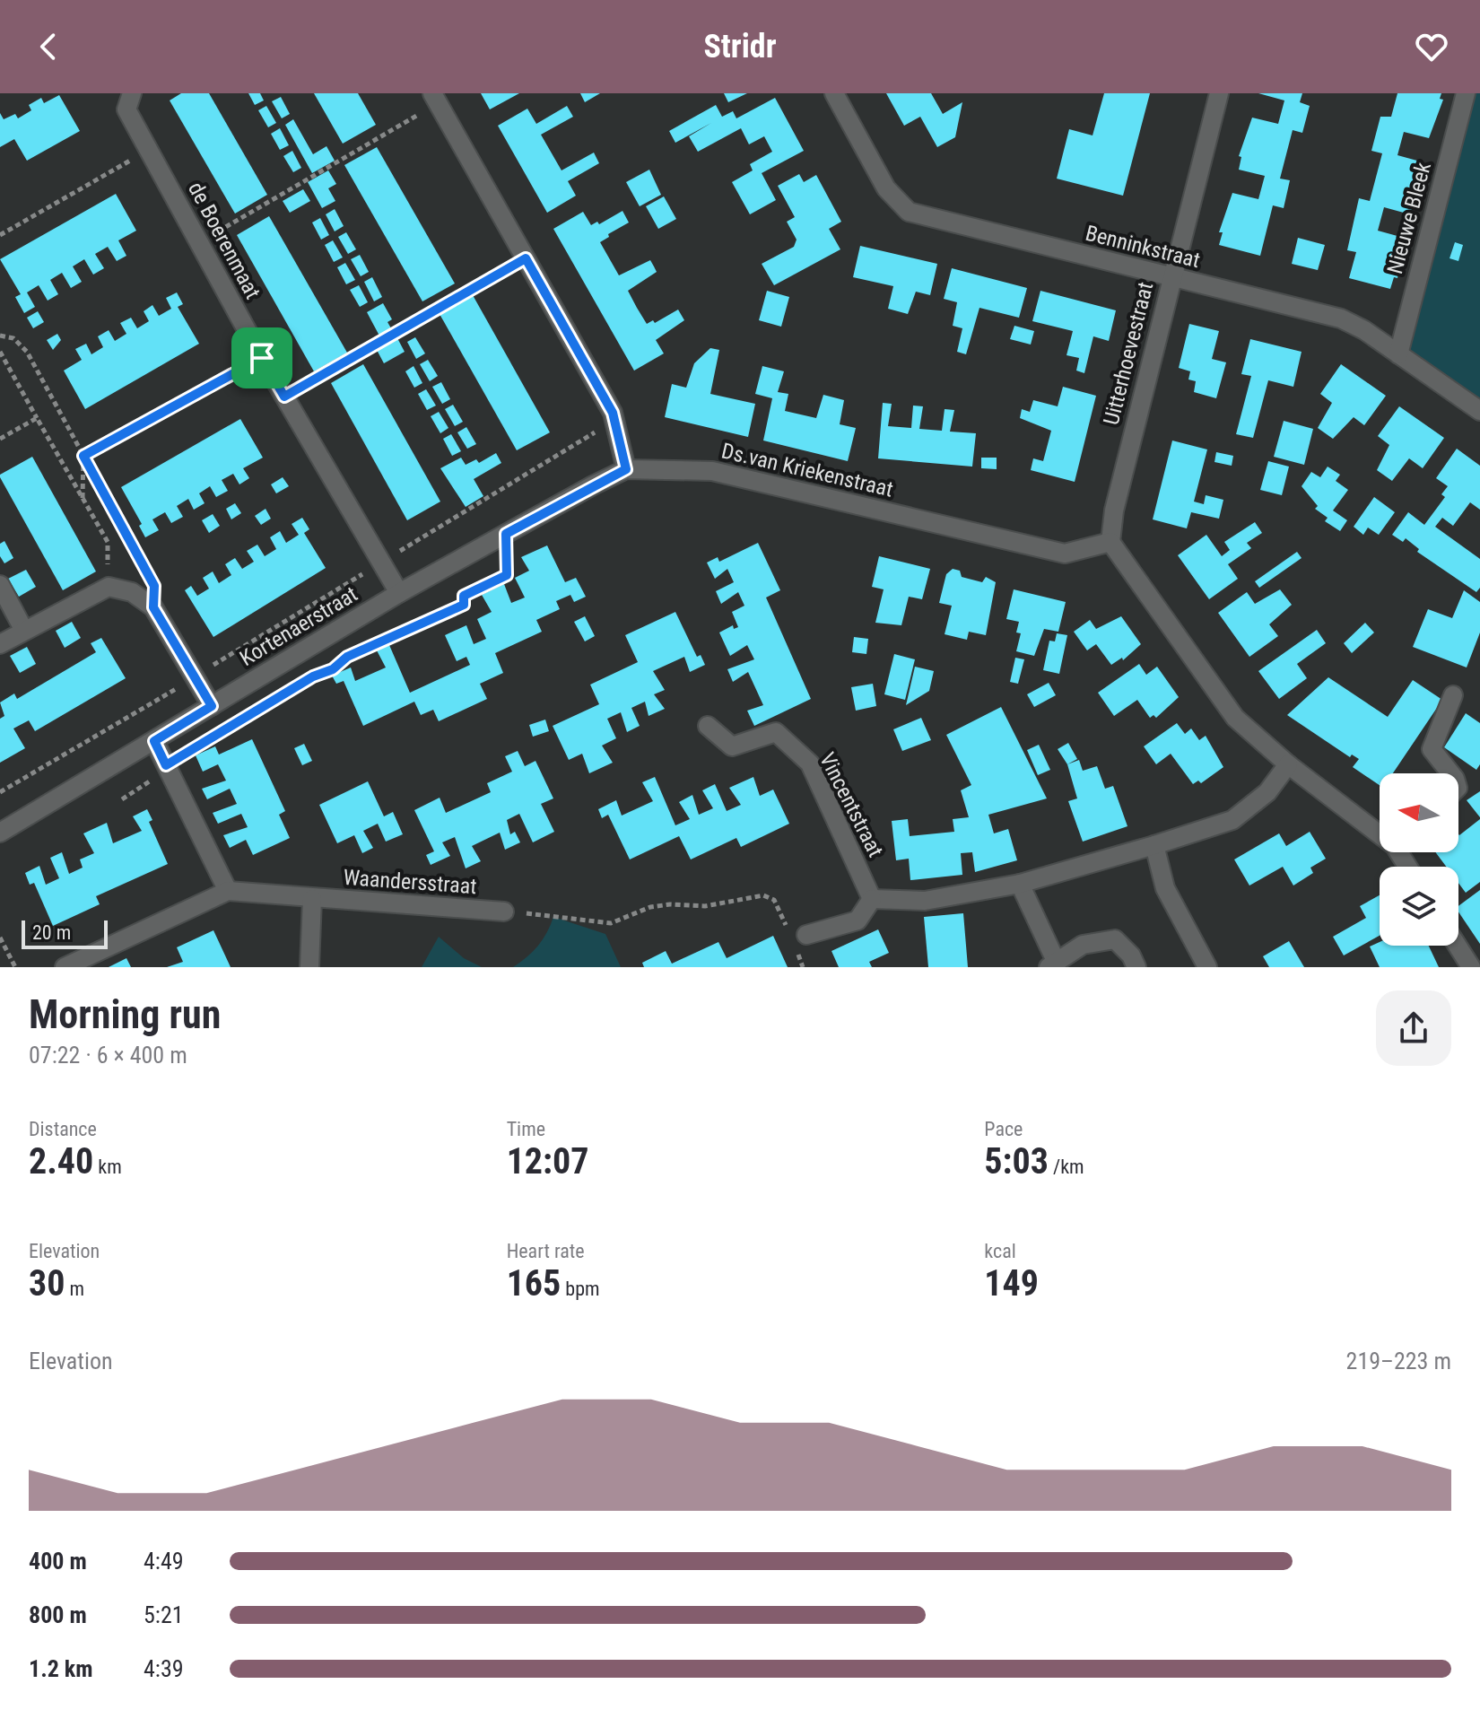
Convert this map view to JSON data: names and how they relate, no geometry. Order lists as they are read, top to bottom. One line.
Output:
{"streets":{"street":["Nieuwe Bleek","de Boerenmaat","Benninkstraat","Uitterhoevestraat","Ds.van Kriekenstraat","Kortenaerstraat","Vincentstraat","Waandersstraat"]},"crossings":[["Nieuwe Bleek","Benninkstraat"],["de Boerenmaat","Kortenaerstraat"],["Benninkstraat","Uitterhoevestraat"],["Uitterhoevestraat","Ds.van Kriekenstraat"],["Ds.van Kriekenstraat","Kortenaerstraat"]],"scale_bar":"20 m","north":"left","page":{"header":"Stridr","scale":"20 m","heading":["Morning run","07:22 · 6 × 400 m"],"stats":[["Distance","2.40 km"],["Time","12:07"],["Pace","5:03 /km"],["Elevation","30 m"],["Heart rate","165 bpm"],["kcal","149"]],"chart":["Elevation","219–223 m"],"list":[{"name":"400 m","note":"4:49"},{"name":"800 m","note":"5:21"},{"name":"1.2 km","note":"4:39"}]}}
